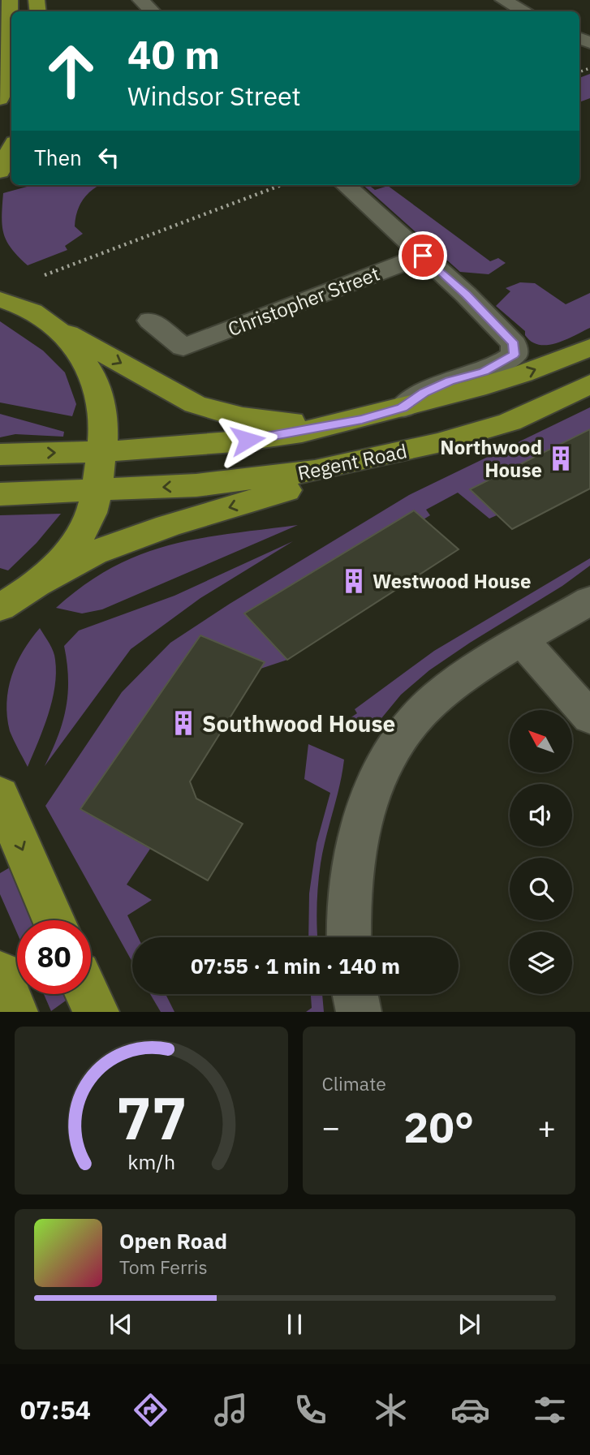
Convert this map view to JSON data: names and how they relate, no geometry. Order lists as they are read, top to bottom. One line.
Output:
{"streets":{"highway":["Regent Road"],"street":["Christopher Street"]},"places":{"building":["Northwood House","Westwood House","Southwood House"]},"north":"top left","page":{"turn":["40 m","Windsor Street"],"then":"Then","limit":"80","trip":"07:55 · 1 min · 140 m","tile":"Climate","heat":["−","20°","+"],"song":["Open Road","Tom Ferris"],"tabs":"07:54","gauge":["77","km/h"]}}
